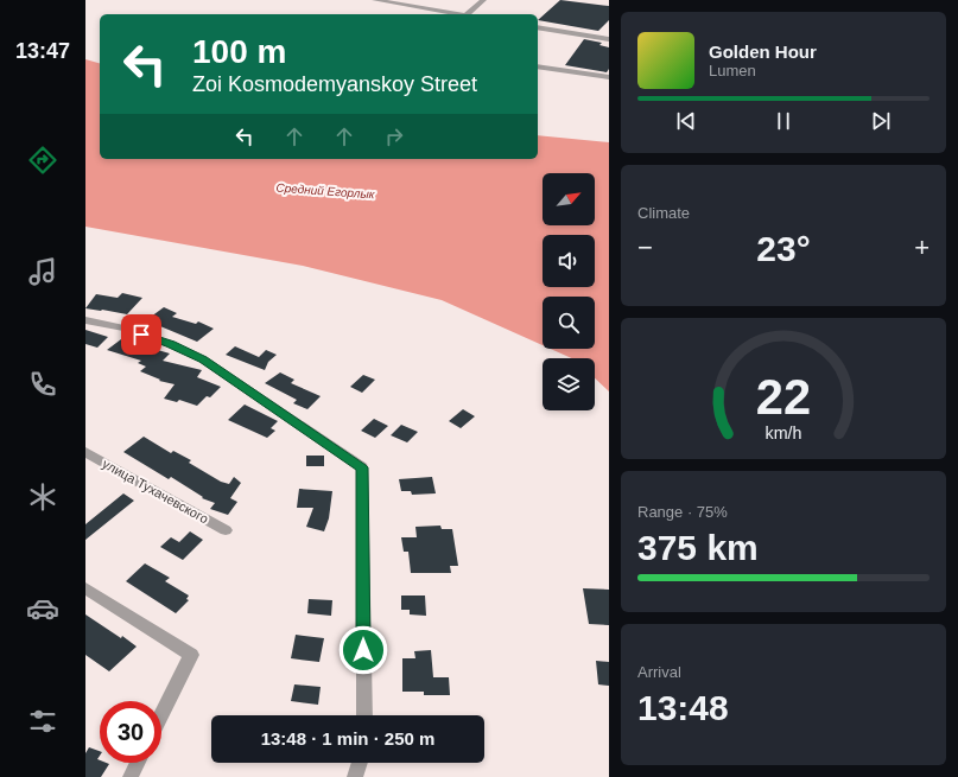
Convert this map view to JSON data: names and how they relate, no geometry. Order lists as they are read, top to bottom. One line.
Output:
{"streets":{"street":["улица Тухачевского"]},"water":["Средний Егорлык"],"north":"top right","page":{"tabs":"13:47","turn":["100 m","Zoi Kosmodemyanskoy Street"],"song":["Golden Hour","Lumen"],"tile":["Climate",["Range · 75%","375 km"],["Arrival","13:48"]],"heat":["−","23°","+"],"limit":"30","trip":"13:48 · 1 min · 250 m","gauge":["22","km/h"]}}
